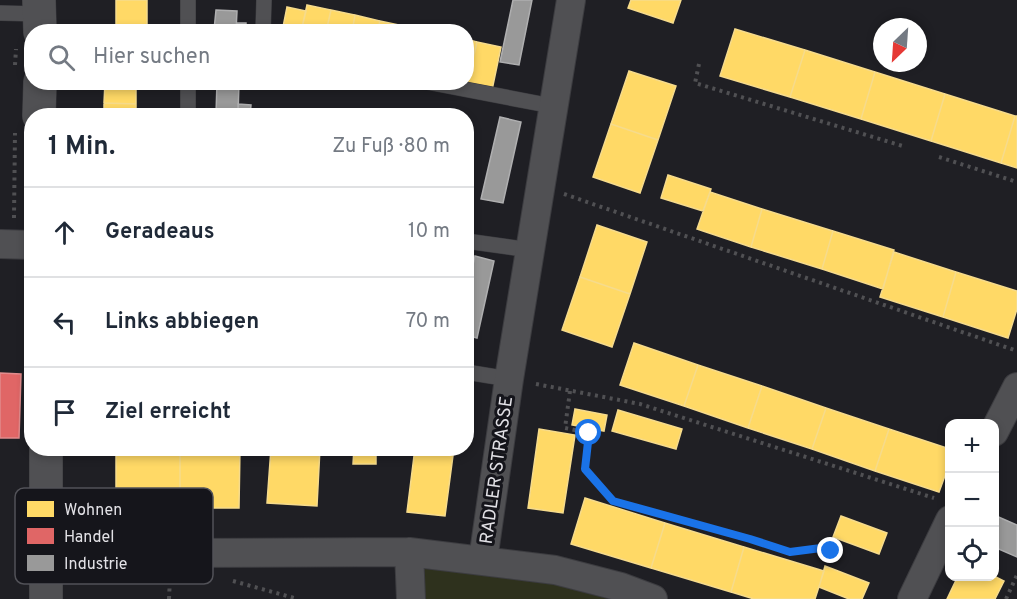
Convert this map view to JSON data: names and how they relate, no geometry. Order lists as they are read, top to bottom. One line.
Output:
{"streets":{"street":["RADLER STRASSE"]},"legend":["Wohnen","Handel","Industrie"],"north":"bottom left","page":{"search":"Hier suchen","heading":["1 Min.","Zu Fuß · 80 m"],"list":[["Geradeaus","10 m"],["Links abbiegen","70 m"],"Ziel erreicht"],"map_buttons":["+","−"]}}
